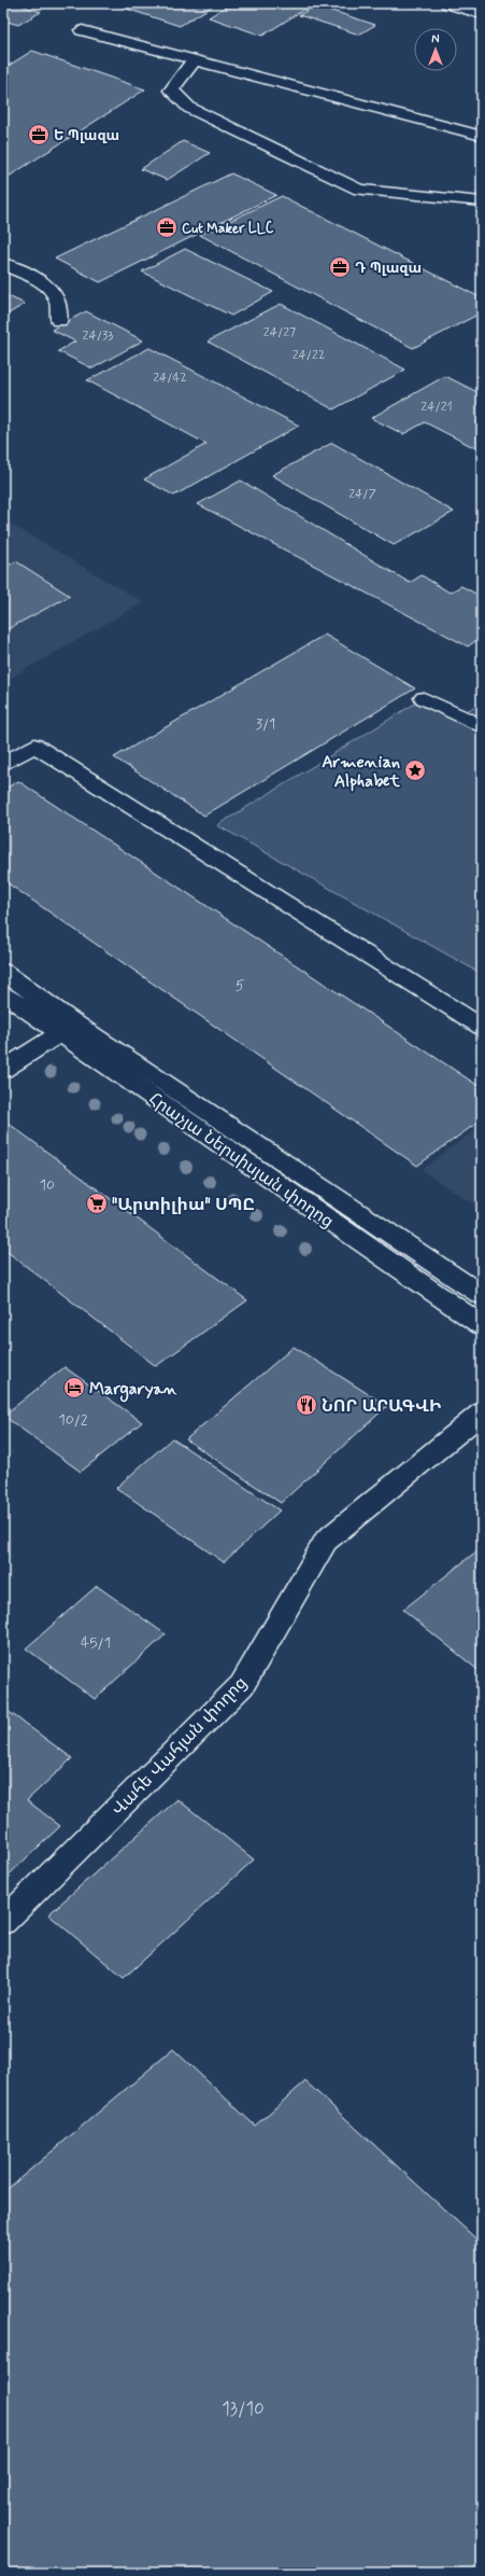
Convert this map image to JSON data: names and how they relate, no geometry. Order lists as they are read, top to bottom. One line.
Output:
{"streets":{"street":["Հրաչյա Ներսիսյան փողոց","Վահե Վահյան փողոց"]},"places":{"office":["Ե Պլազա","Cut Maker LLC","Դ Պլազա"],"place":["Armenian Alphabet"],"supermarket":["\"Արտիլիա\" ՍՊԸ"],"hotel":["Margaryan"],"restaurant":["ՆՈՐ ԱՐԱԳՎԻ"]},"house_numbers":["24/27","24/33","24/22","24/42","24/21","24/7","3/1","5","10","10/2","45/1","13/10"],"north":"top"}
